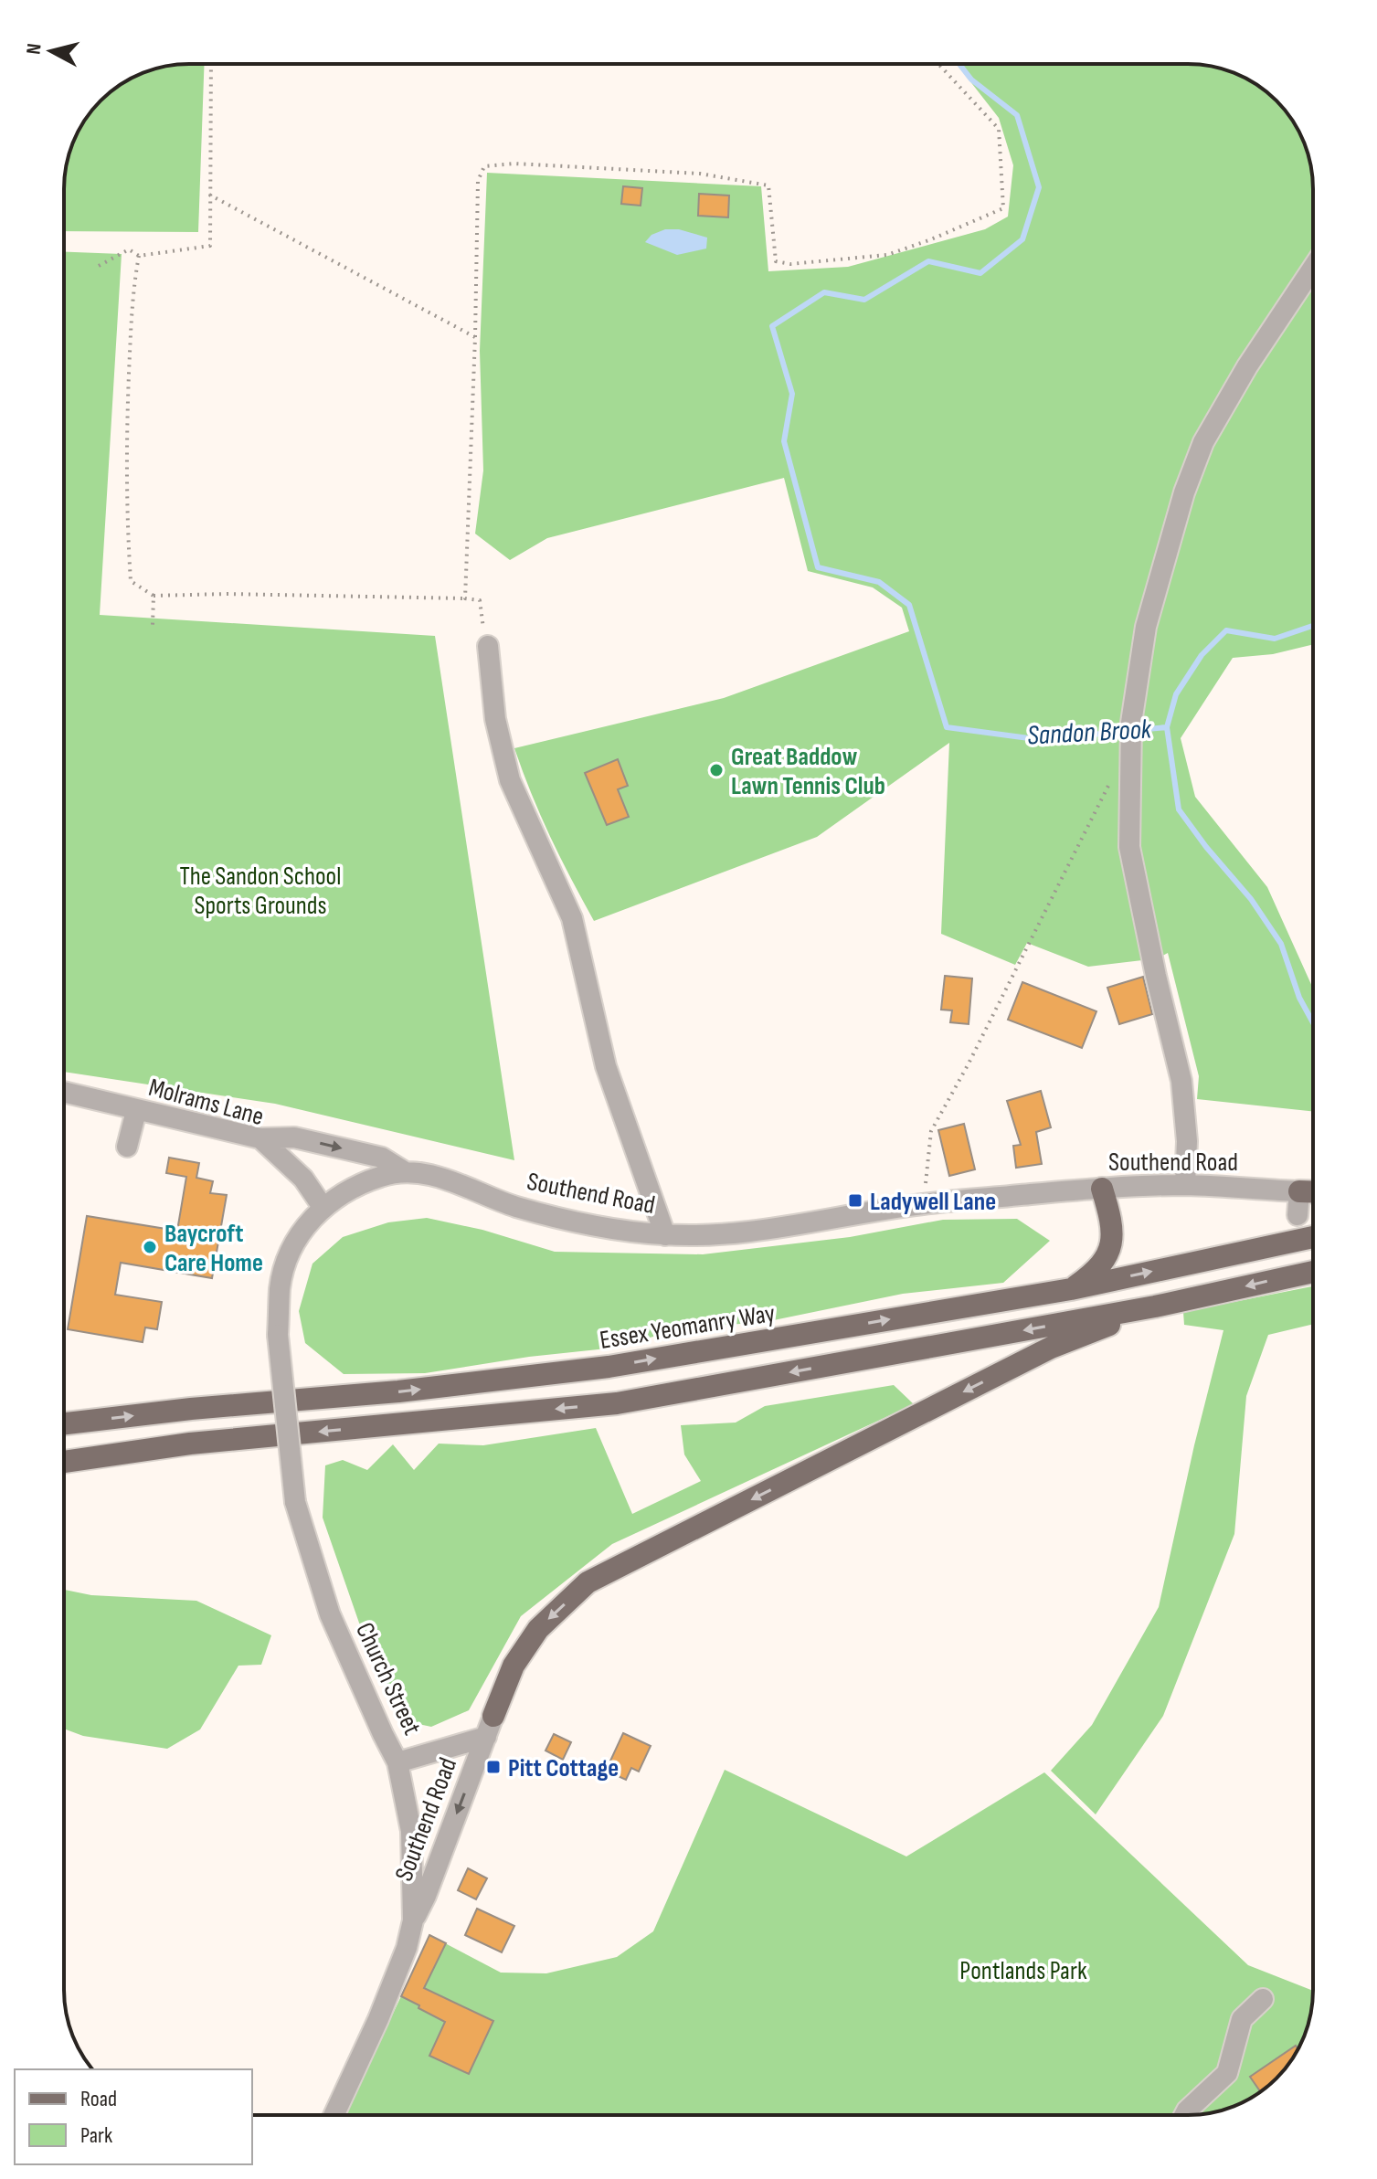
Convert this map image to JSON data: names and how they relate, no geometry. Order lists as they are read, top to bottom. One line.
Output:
{"streets":{"main road":["Essex Yeomanry Way"],"street":["Molrams Lane","Southend Road","Church Street"]},"crossings":[["Molrams Lane","Southend Road"],["Southend Road","Church Street"]],"water":["Sandon Brook"],"parks":["The Sandon School Sports Grounds","Pontlands Park"],"places":{"other":["Great Baddow Lawn Tennis Club","Baycroft Care Home"],"transit":["Ladywell Lane","Pitt Cottage"]},"legend":["Road","Park"],"north":"left"}
